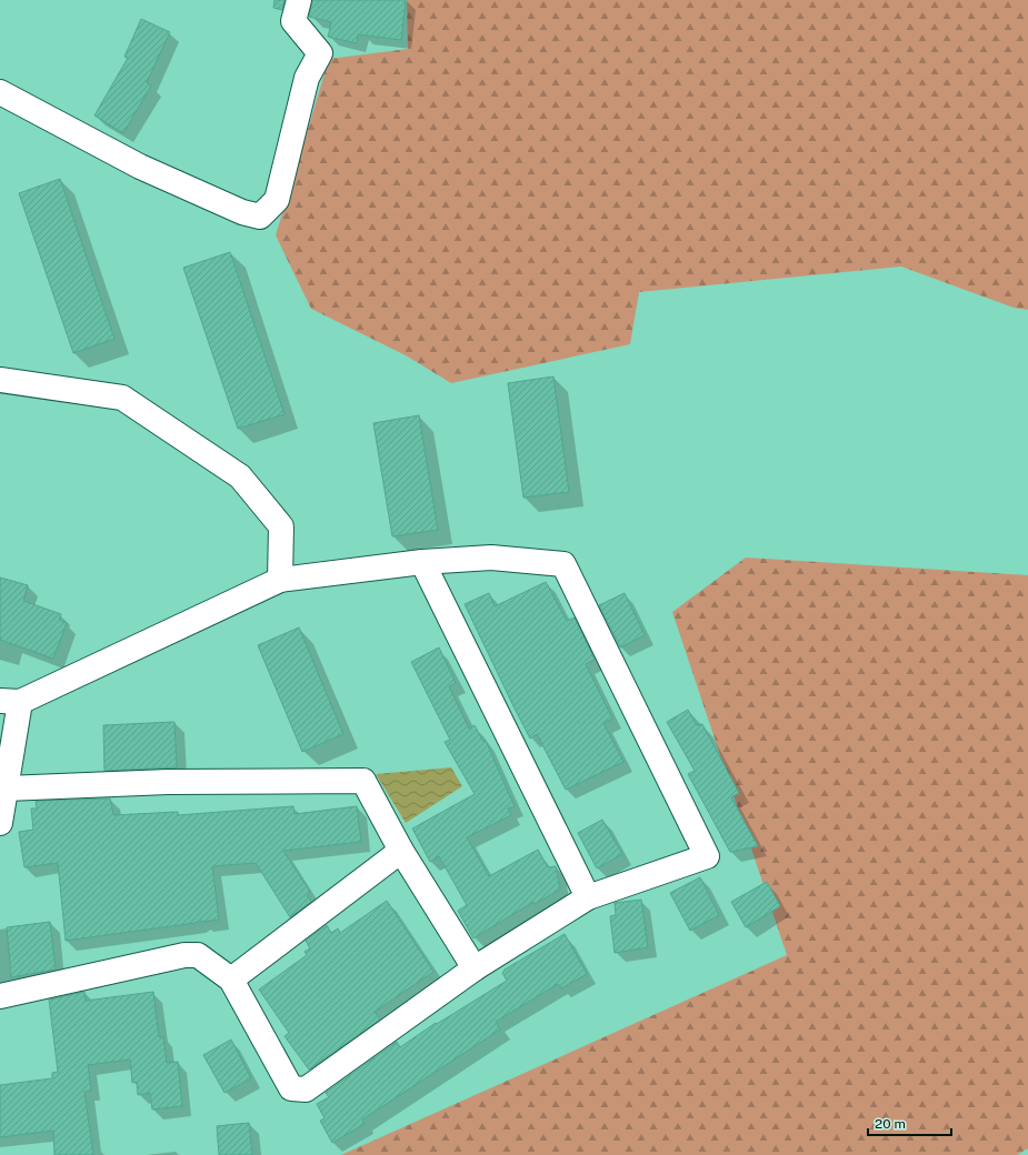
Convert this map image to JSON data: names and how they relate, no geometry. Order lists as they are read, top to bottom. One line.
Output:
{"scale_bar":"20 m"}
